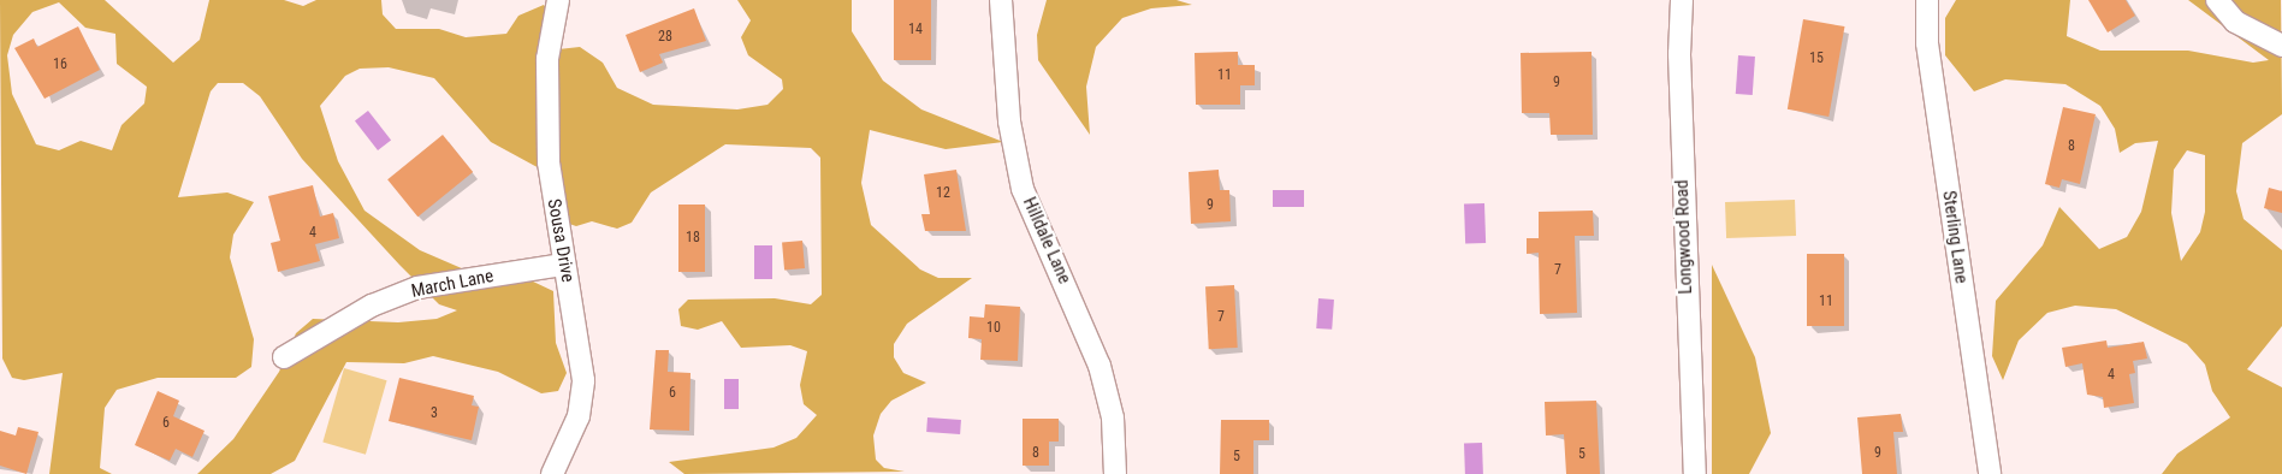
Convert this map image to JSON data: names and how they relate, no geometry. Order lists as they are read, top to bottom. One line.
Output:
{"streets":{"street":["Longwood Road","Sterling Lane","Sousa Drive","Hilldale Lane","March Lane"]},"crossings":[["Sousa Drive","March Lane"]],"house_numbers":["14","28","15","16","11","9","8","12","9","4","18","7","11","7","10","4","6","3","6","8","9","5","5"]}
